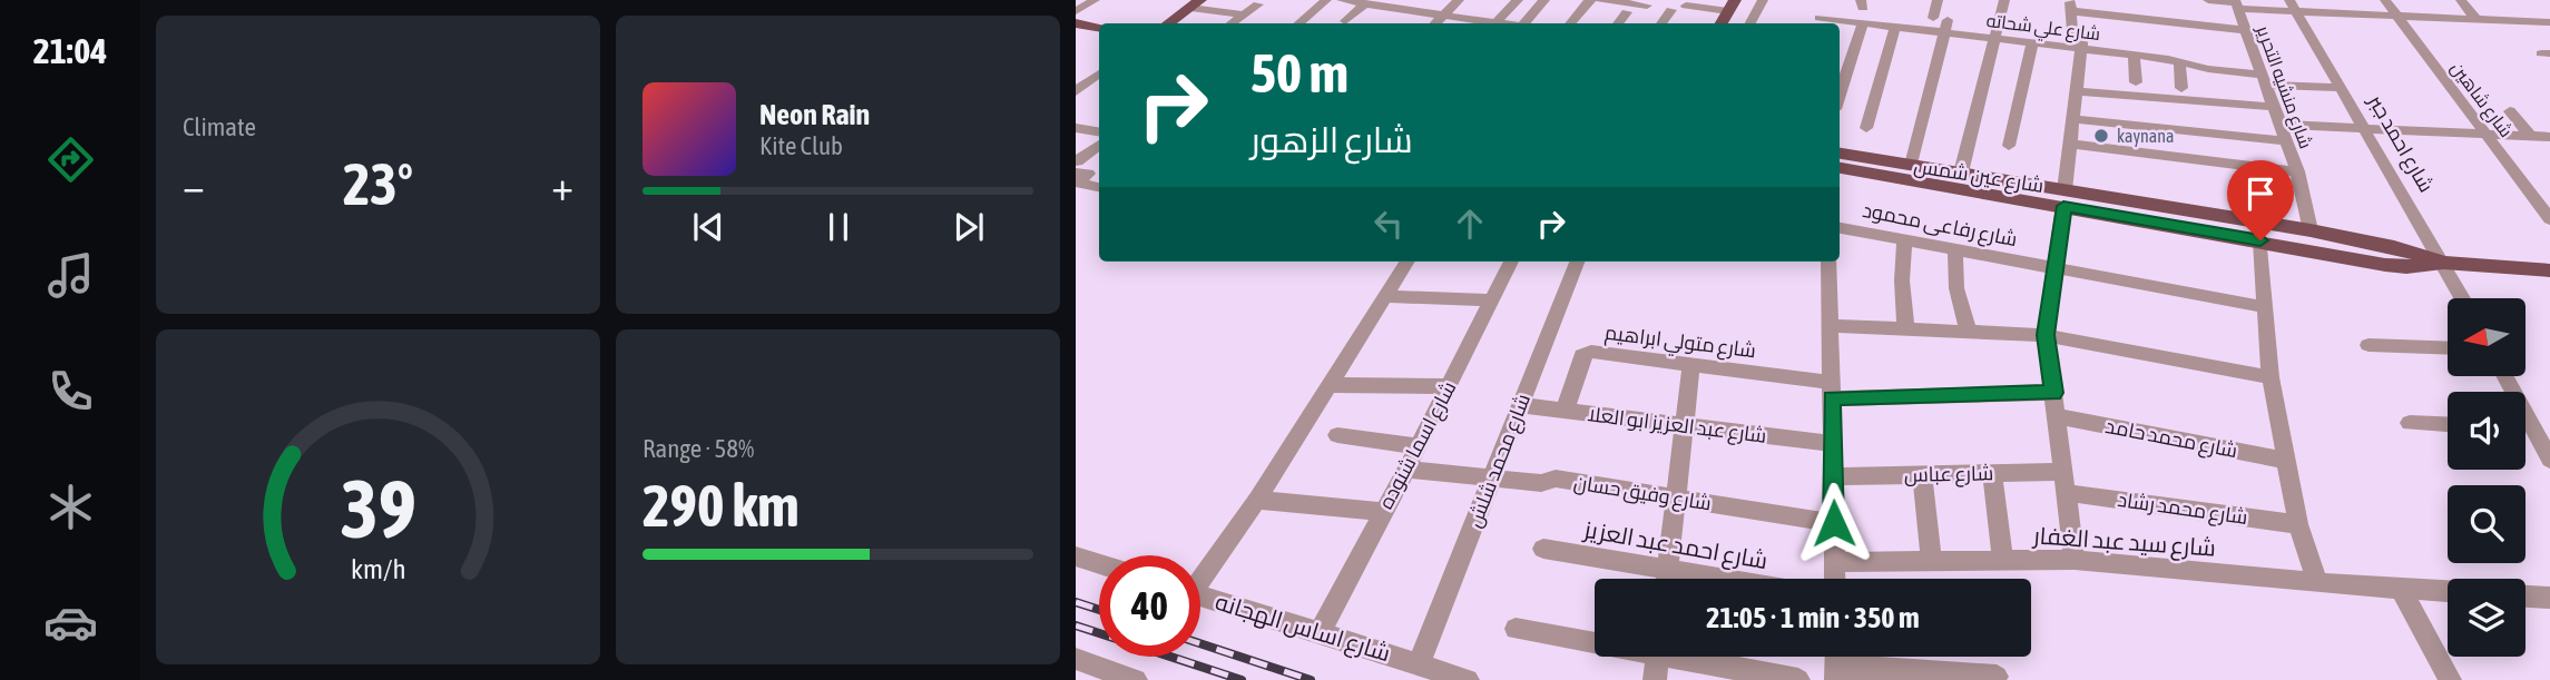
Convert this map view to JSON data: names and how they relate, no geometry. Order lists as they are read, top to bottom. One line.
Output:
{"streets":{"main road":["شارع عين شمس"],"street":["شارع علي شحاته","شارع منشيه التحرير","شارع شاهين","شارع احمد جبر","شارع رفاعى محمود","شارع متولي ابراهيم","شارع عبد العزيز ابو العلا","شارع محمد حامد","شارع اسما شنوده","شارع محمد شلش","شارع عباس","شارع وفيق حسان","شارع محمد رشاد","شارع سيد عبد الغفار","شارع احمد عبد العزيز","شارع اساس الهجانه"]},"crossings":[["شارع علي شحاته","شارع منشيه التحرير"],["شارع علي شحاته","شارع احمد جبر"],["شارع منشيه التحرير","شارع عين شمس"],["شارع احمد جبر","شارع عين شمس"],["شارع متولي ابراهيم","شارع عبد العزيز ابو العلا"],["شارع عبد العزيز ابو العلا","شارع محمد شلش"],["شارع اسما شنوده","شارع وفيق حسان"],["شارع اسما شنوده","شارع اساس الهجانه"],["شارع محمد شلش","شارع وفيق حسان"],["شارع محمد شلش","شارع اساس الهجانه"],["شارع عباس","شارع محمد رشاد"]],"places":["kaynana"],"north":"left","page":{"tabs":"21:04","tile":["Climate",["Range · 58%","290 km"]],"turn":["50 m","شارع الزهور"],"song":["Neon Rain","Kite Club"],"heat":["−","23°","+"],"limit":"40","trip":"21:05 · 1 min · 350 m","gauge":["39","km/h"]}}
